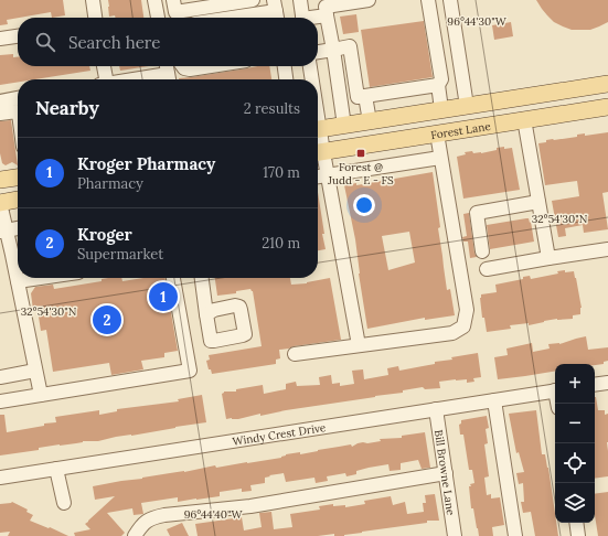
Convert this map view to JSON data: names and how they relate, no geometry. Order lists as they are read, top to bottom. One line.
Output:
{"streets":{"main road":["Forest Lane"],"street":["Windy Crest Drive","Bill Browne Lane"]},"crossings":[["Windy Crest Drive","Bill Browne Lane"]],"places":{"transit":["Forest @ Judd - E - FS"]},"page":{"search":"Search here","heading":["Nearby","2 results"],"list":[{"mark":"1","name":"Kroger Pharmacy","note":"Pharmacy","value":"170 m"},{"mark":"2","name":"Kroger","note":"Supermarket","value":"210 m"}],"pins":["1","2"],"map_buttons":["+","−"]},"coordinates":["96°44'30\"W","32°54'30\"N","96°44'40\"W"]}
